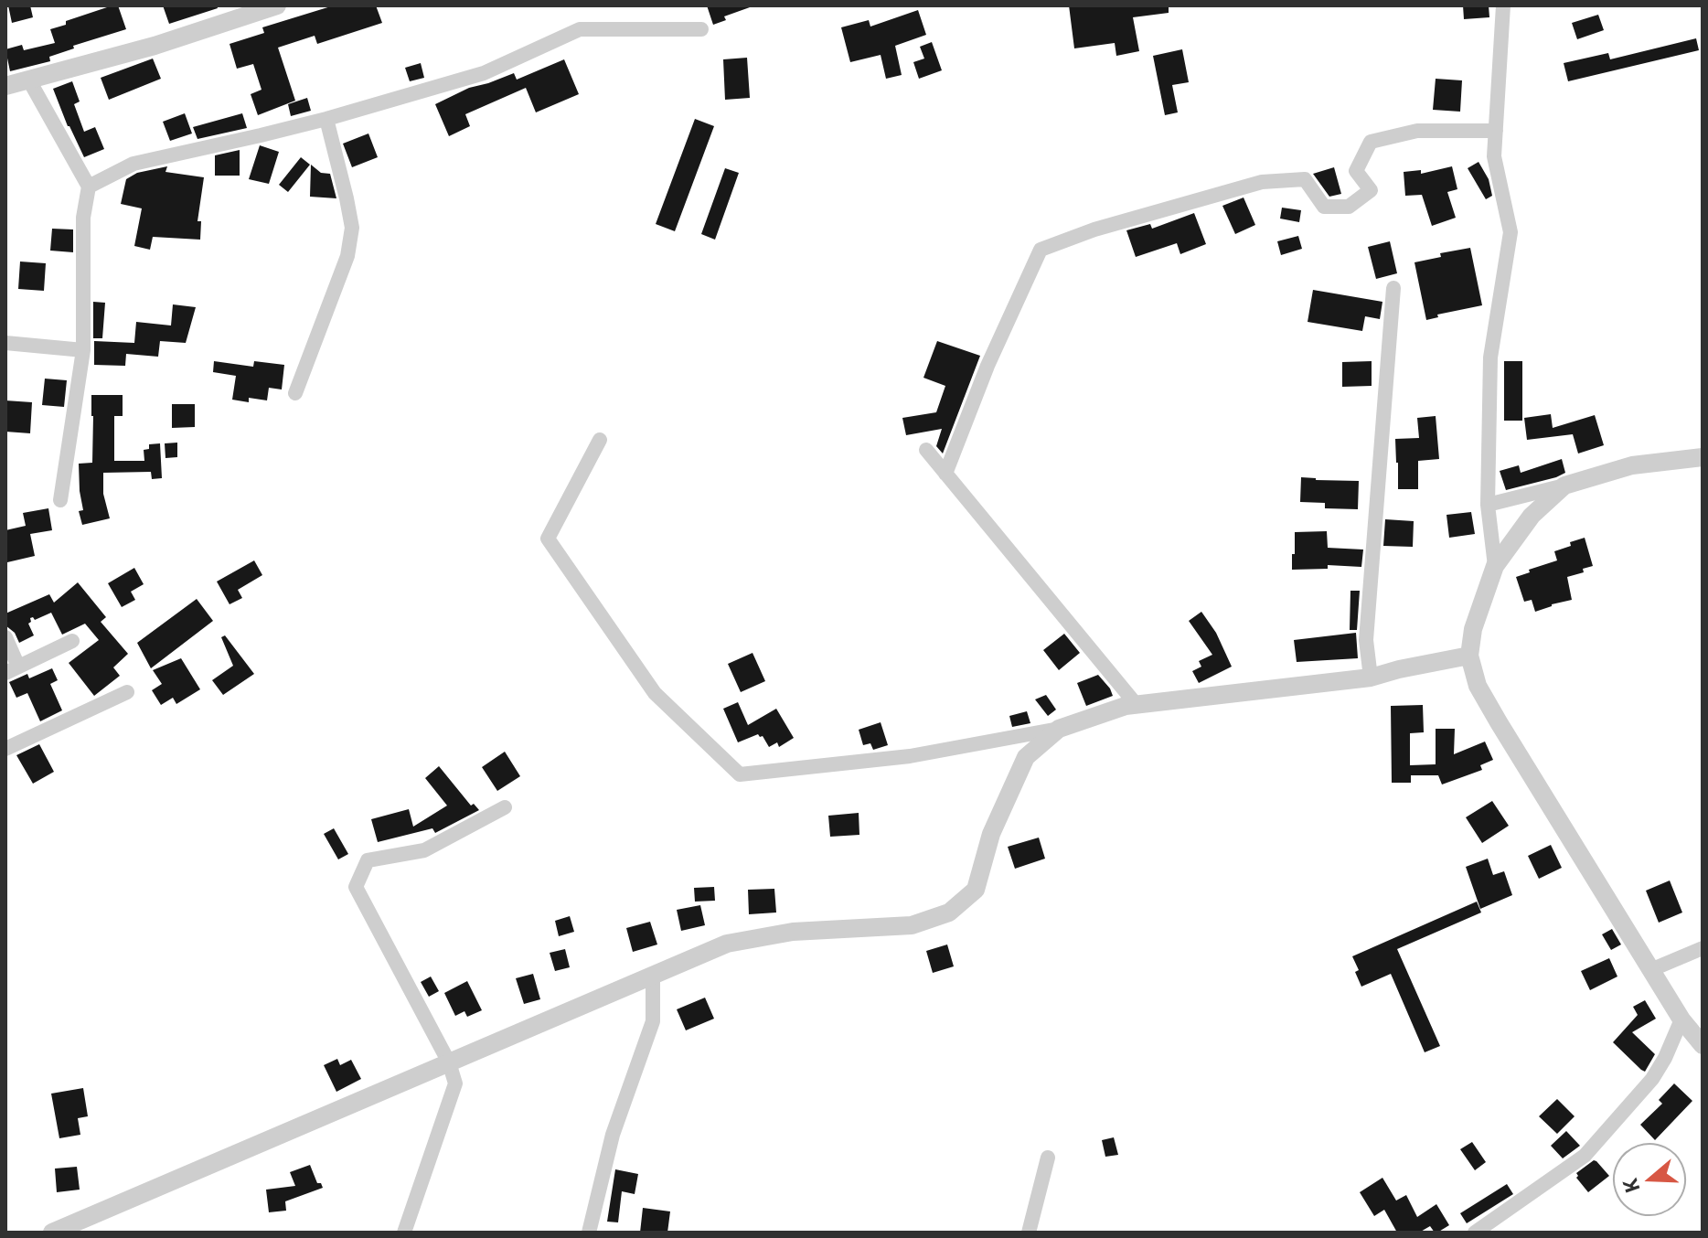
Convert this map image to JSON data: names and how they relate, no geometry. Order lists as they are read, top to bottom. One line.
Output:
{"north":"left"}
